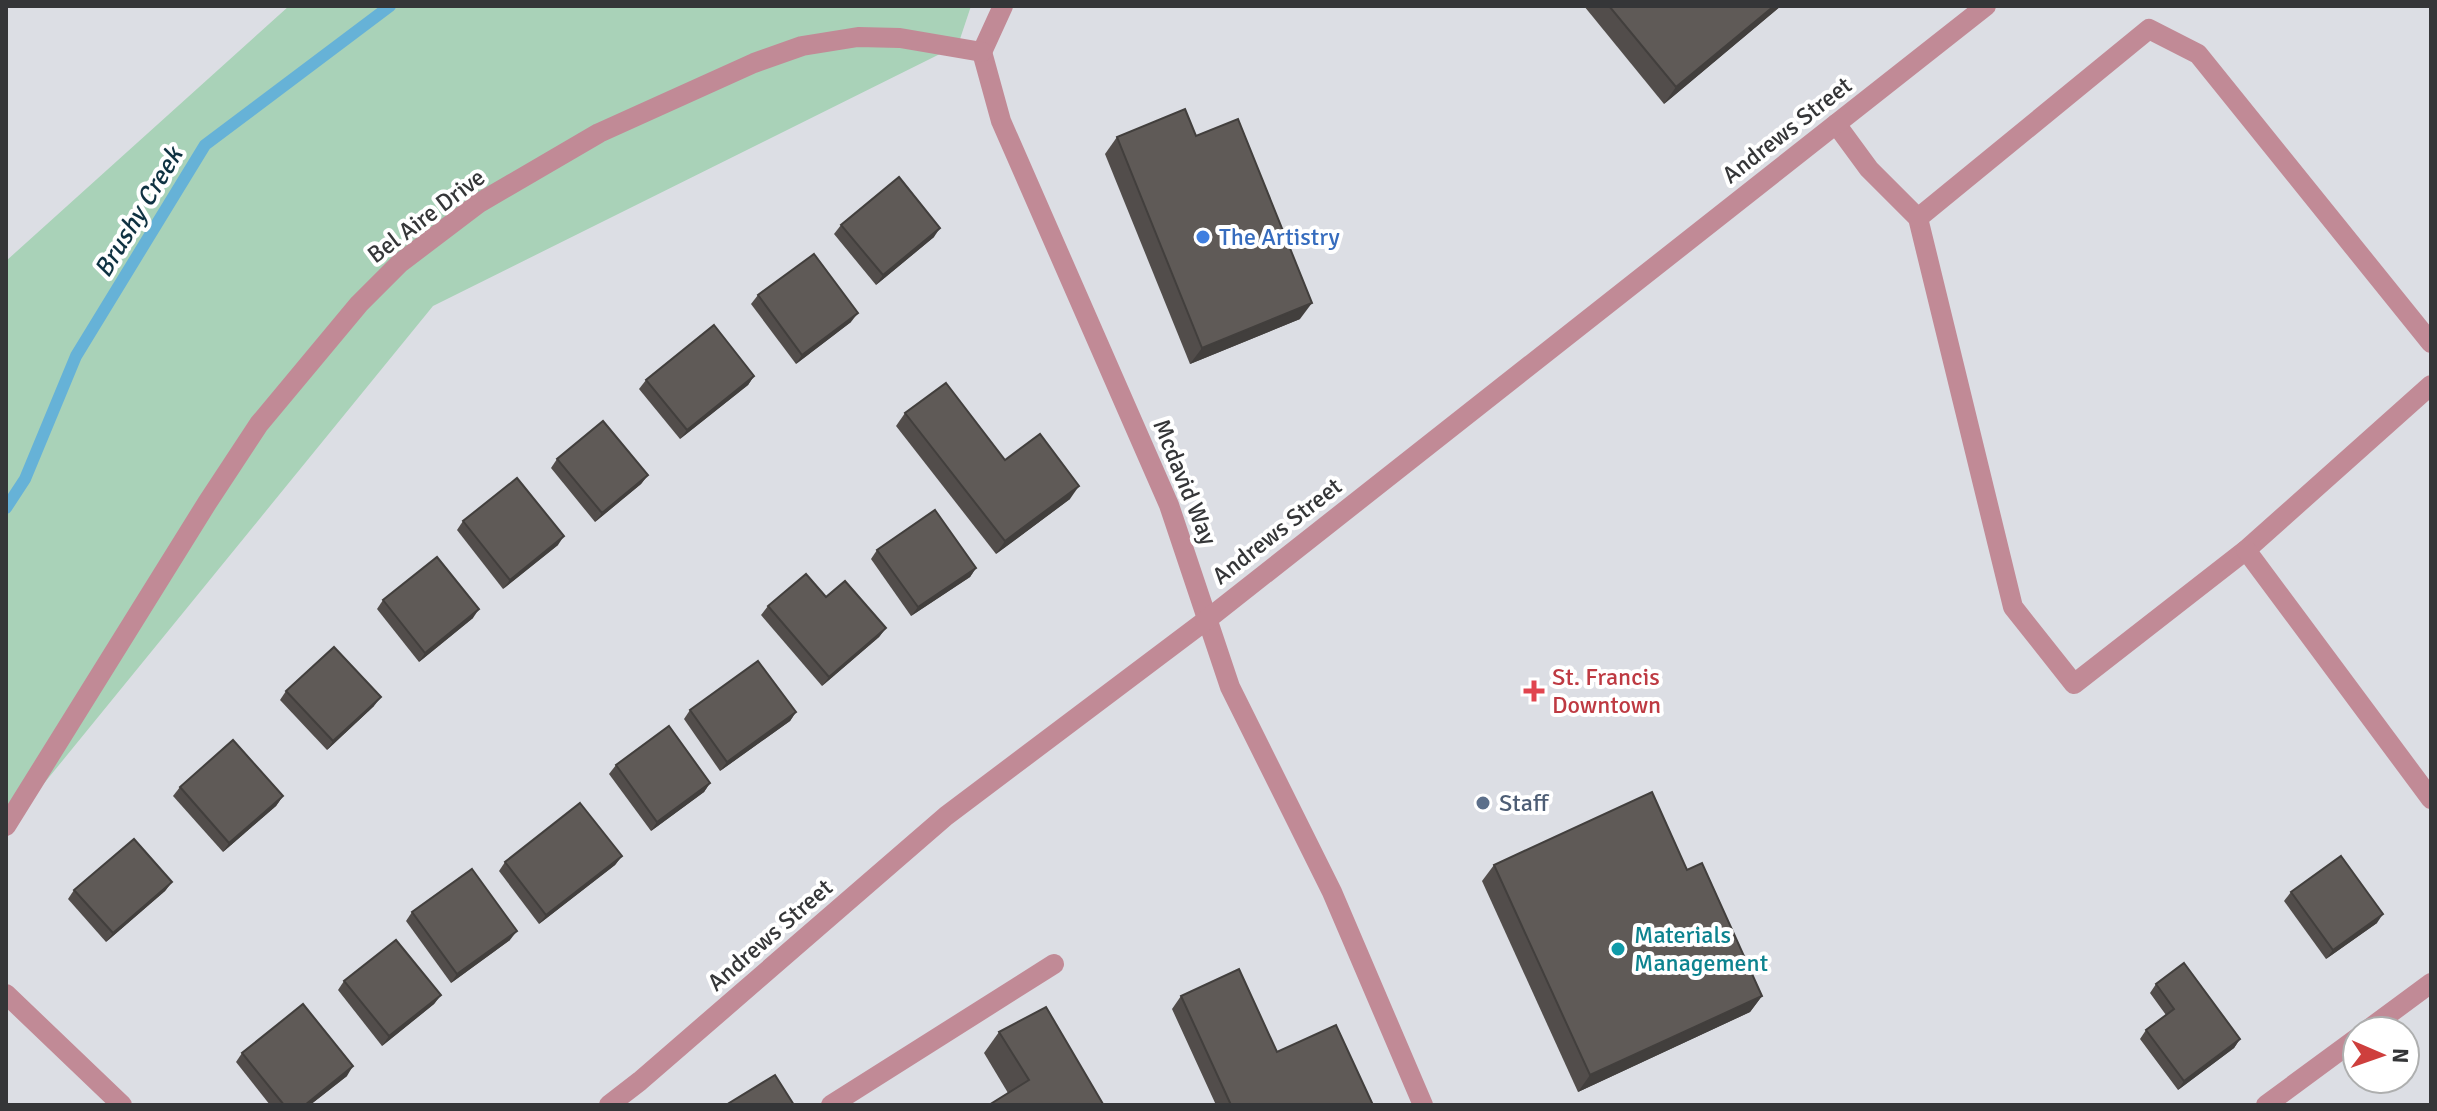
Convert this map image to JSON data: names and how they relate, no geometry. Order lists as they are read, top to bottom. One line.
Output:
{"streets":{"street":["Andrews Street","Bel Aire Drive","Mcdavid Way"]},"crossings":[["Andrews Street","Mcdavid Way"],["Bel Aire Drive","Mcdavid Way"]],"water":["Brushy Creek"],"places":{"other":["The Artistry","Staff","Materials Management"],"health":["St. Francis Downtown"]},"north":"right"}
